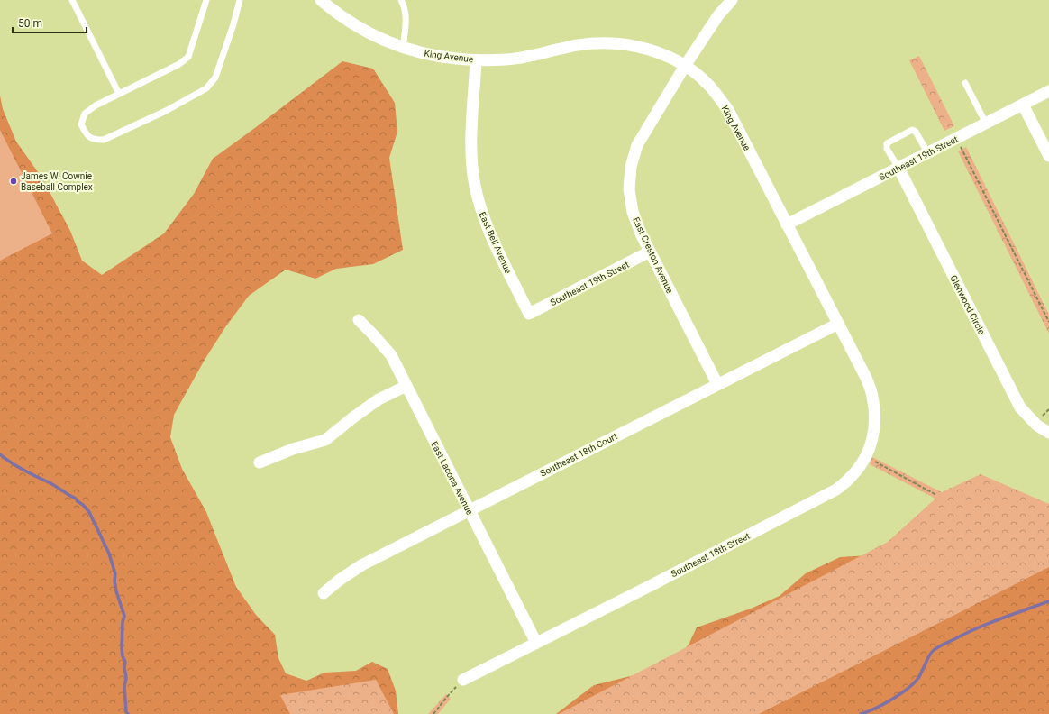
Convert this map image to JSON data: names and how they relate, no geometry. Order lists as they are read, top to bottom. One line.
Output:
{"streets":{"street":["King Avenue","Southeast 19th Street","East Bell Avenue","East Creston Avenue","Glenwood Circle","Southeast 18th Court","East Lacona Avenue","Southeast 18th Street"]},"crossings":[["King Avenue","Southeast 19th Street"],["King Avenue","East Bell Avenue"],["King Avenue","East Creston Avenue"],["King Avenue","Southeast 18th Court"],["King Avenue","Southeast 18th Street"],["Southeast 19th Street","East Bell Avenue"],["Southeast 19th Street","East Creston Avenue"],["Southeast 19th Street","Glenwood Circle"],["East Creston Avenue","Southeast 18th Court"],["Southeast 18th Court","East Lacona Avenue"],["East Lacona Avenue","Southeast 18th Street"]],"places":["James W. Cownie Baseball Complex"],"scale_bar":"50 m"}
